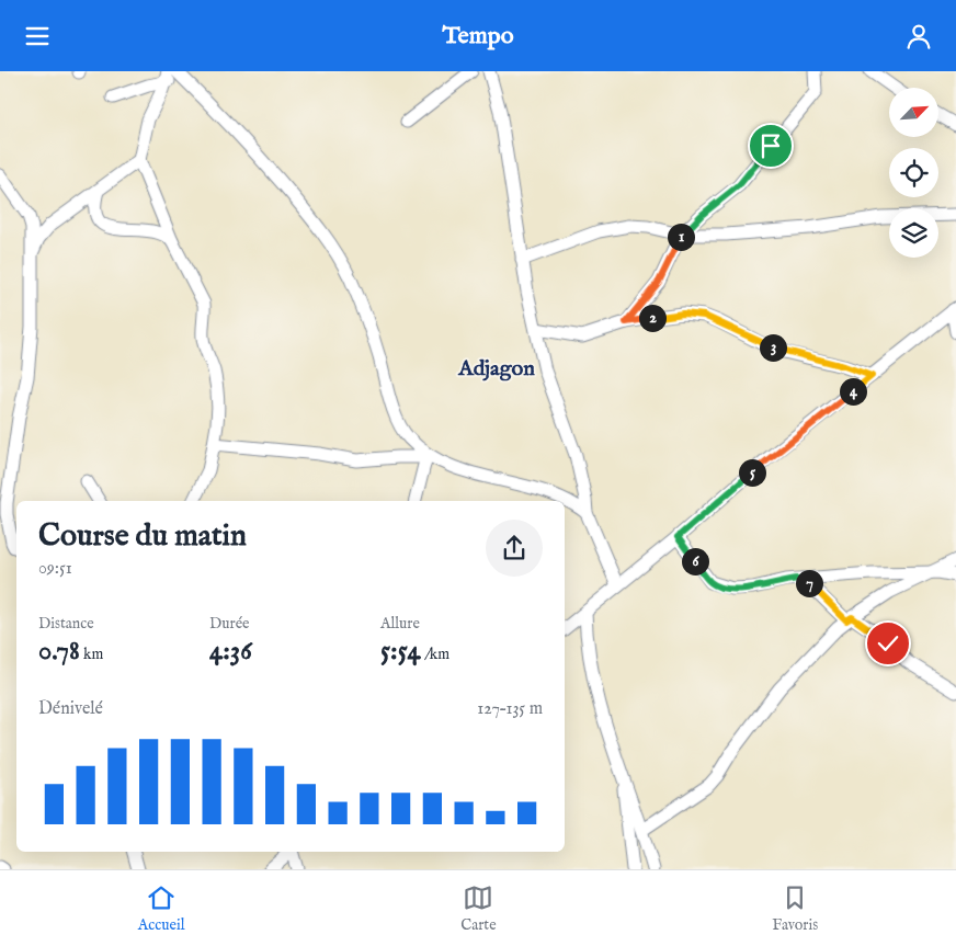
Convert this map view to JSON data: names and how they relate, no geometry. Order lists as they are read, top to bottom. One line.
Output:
{"districts":["Adjagon"],"north":"top right","page":{"header":"Tempo","pins":["1","2","3","4","5","6","7"],"heading":["Course du matin","09:51"],"stats":[["Distance","0.78 km"],["Durée","4:36"],["Allure","5:54 /km"]],"chart":["Dénivelé","127–135 m"],"tabs":["Accueil","Carte","Favoris"]}}
